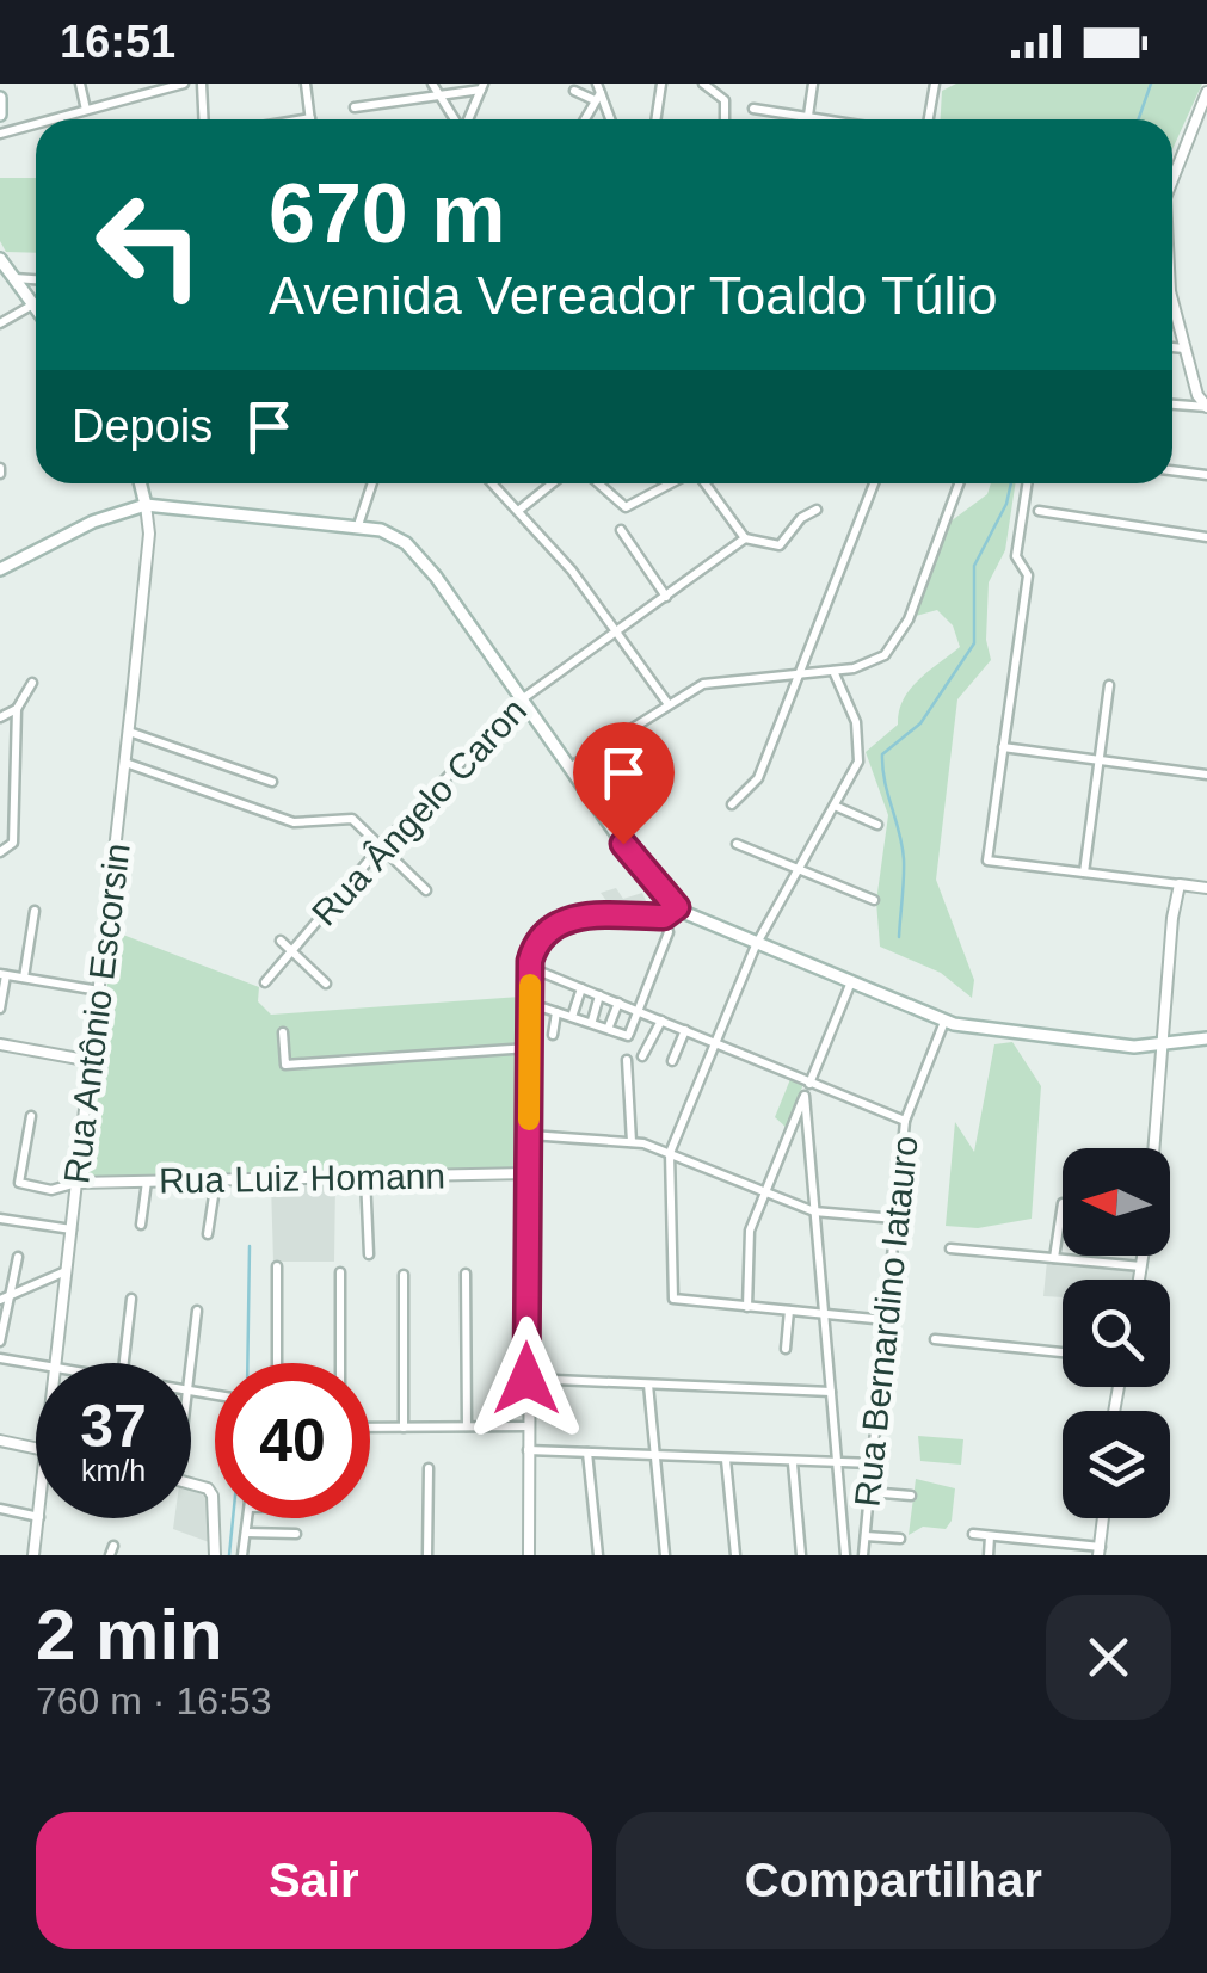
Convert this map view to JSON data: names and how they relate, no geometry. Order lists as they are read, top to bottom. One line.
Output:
{"streets":{"main road":["Rua Antônio Escorsin"],"street":["Rua Ângelo Caron","Rua Luiz Homann","Rua Bernardino Iatauro"]},"crossings":[["Rua Antônio Escorsin","Rua Luiz Homann"]],"north":"left","page":{"status":"16:51","turn":["670 m","Avenida Vereador Toaldo Túlio"],"then":"Depois","speed":"37 km/h","limit":"40","heading":["2 min","760 m · 16:53"],"buttons":["Sair","Compartilhar"]}}
